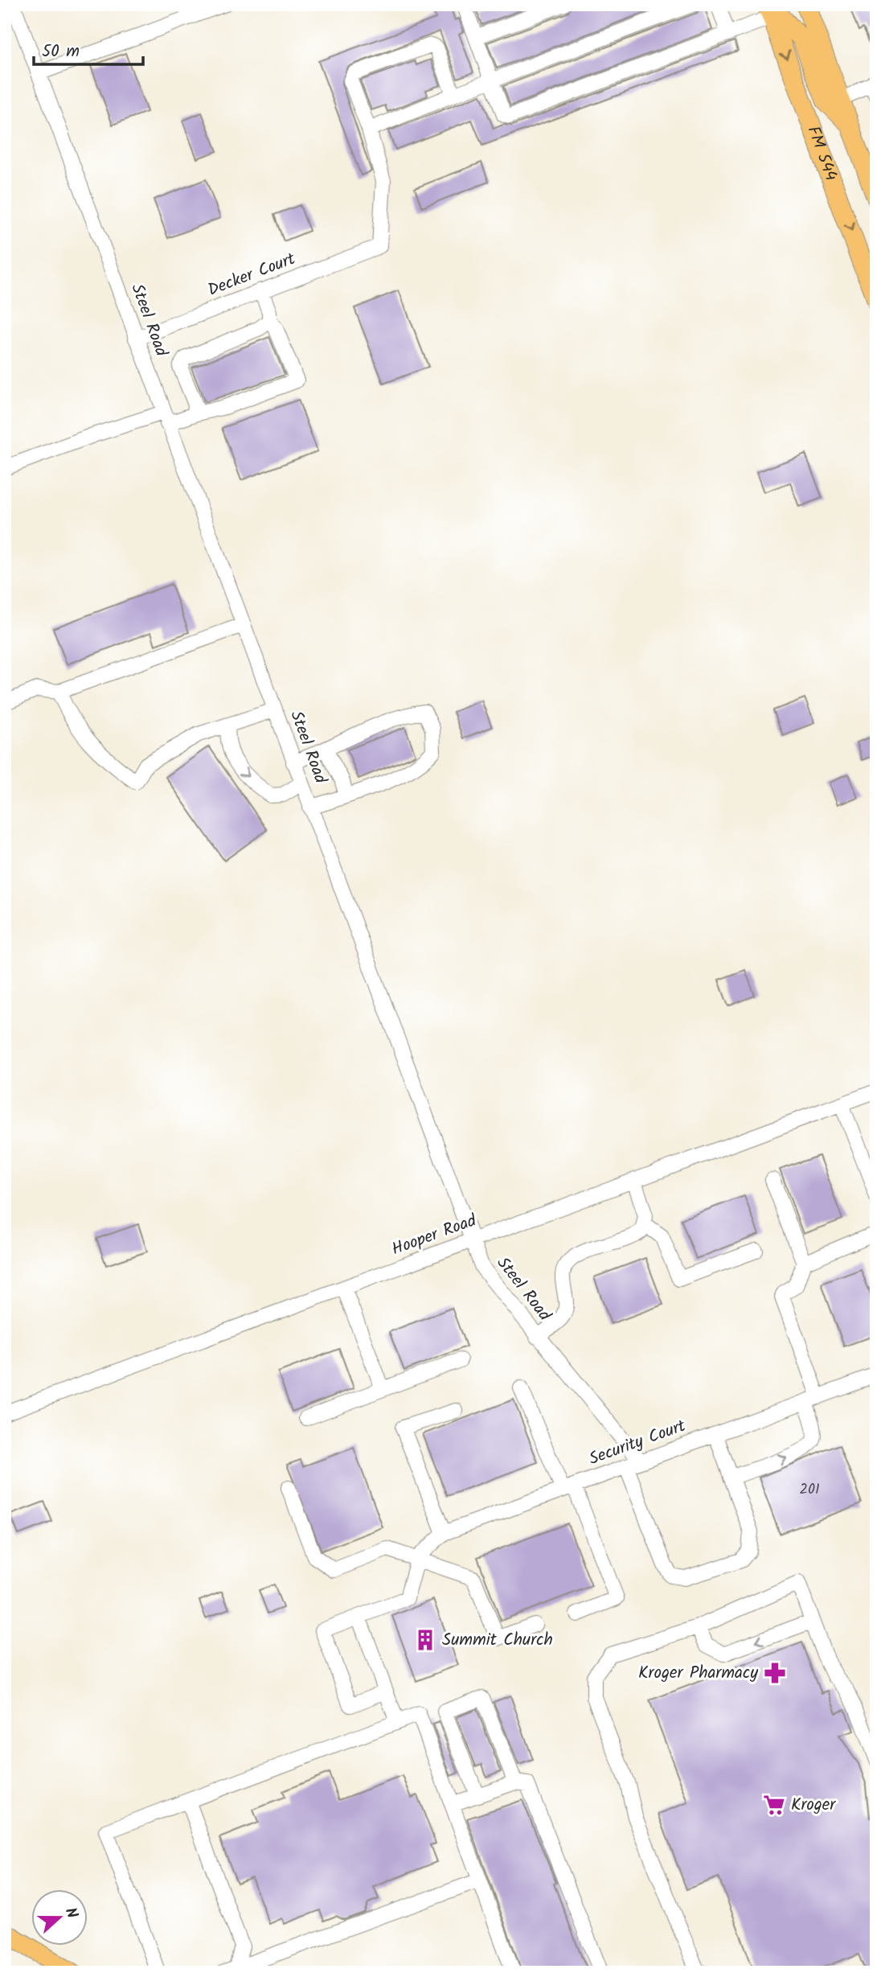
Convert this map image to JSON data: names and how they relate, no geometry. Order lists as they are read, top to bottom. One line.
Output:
{"streets":{"main road":["FM 544"],"street":["Decker Court","Steel Road","Hooper Road","Security Court"]},"crossings":[["Decker Court","Steel Road"],["Steel Road","Hooper Road"],["Steel Road","Security Court"]],"places":{"building":["Summit Church"],"pharmacy":["Kroger Pharmacy"],"supermarket":["Kroger"]},"house_numbers":["201"],"scale_bar":"50 m","north":"right"}
